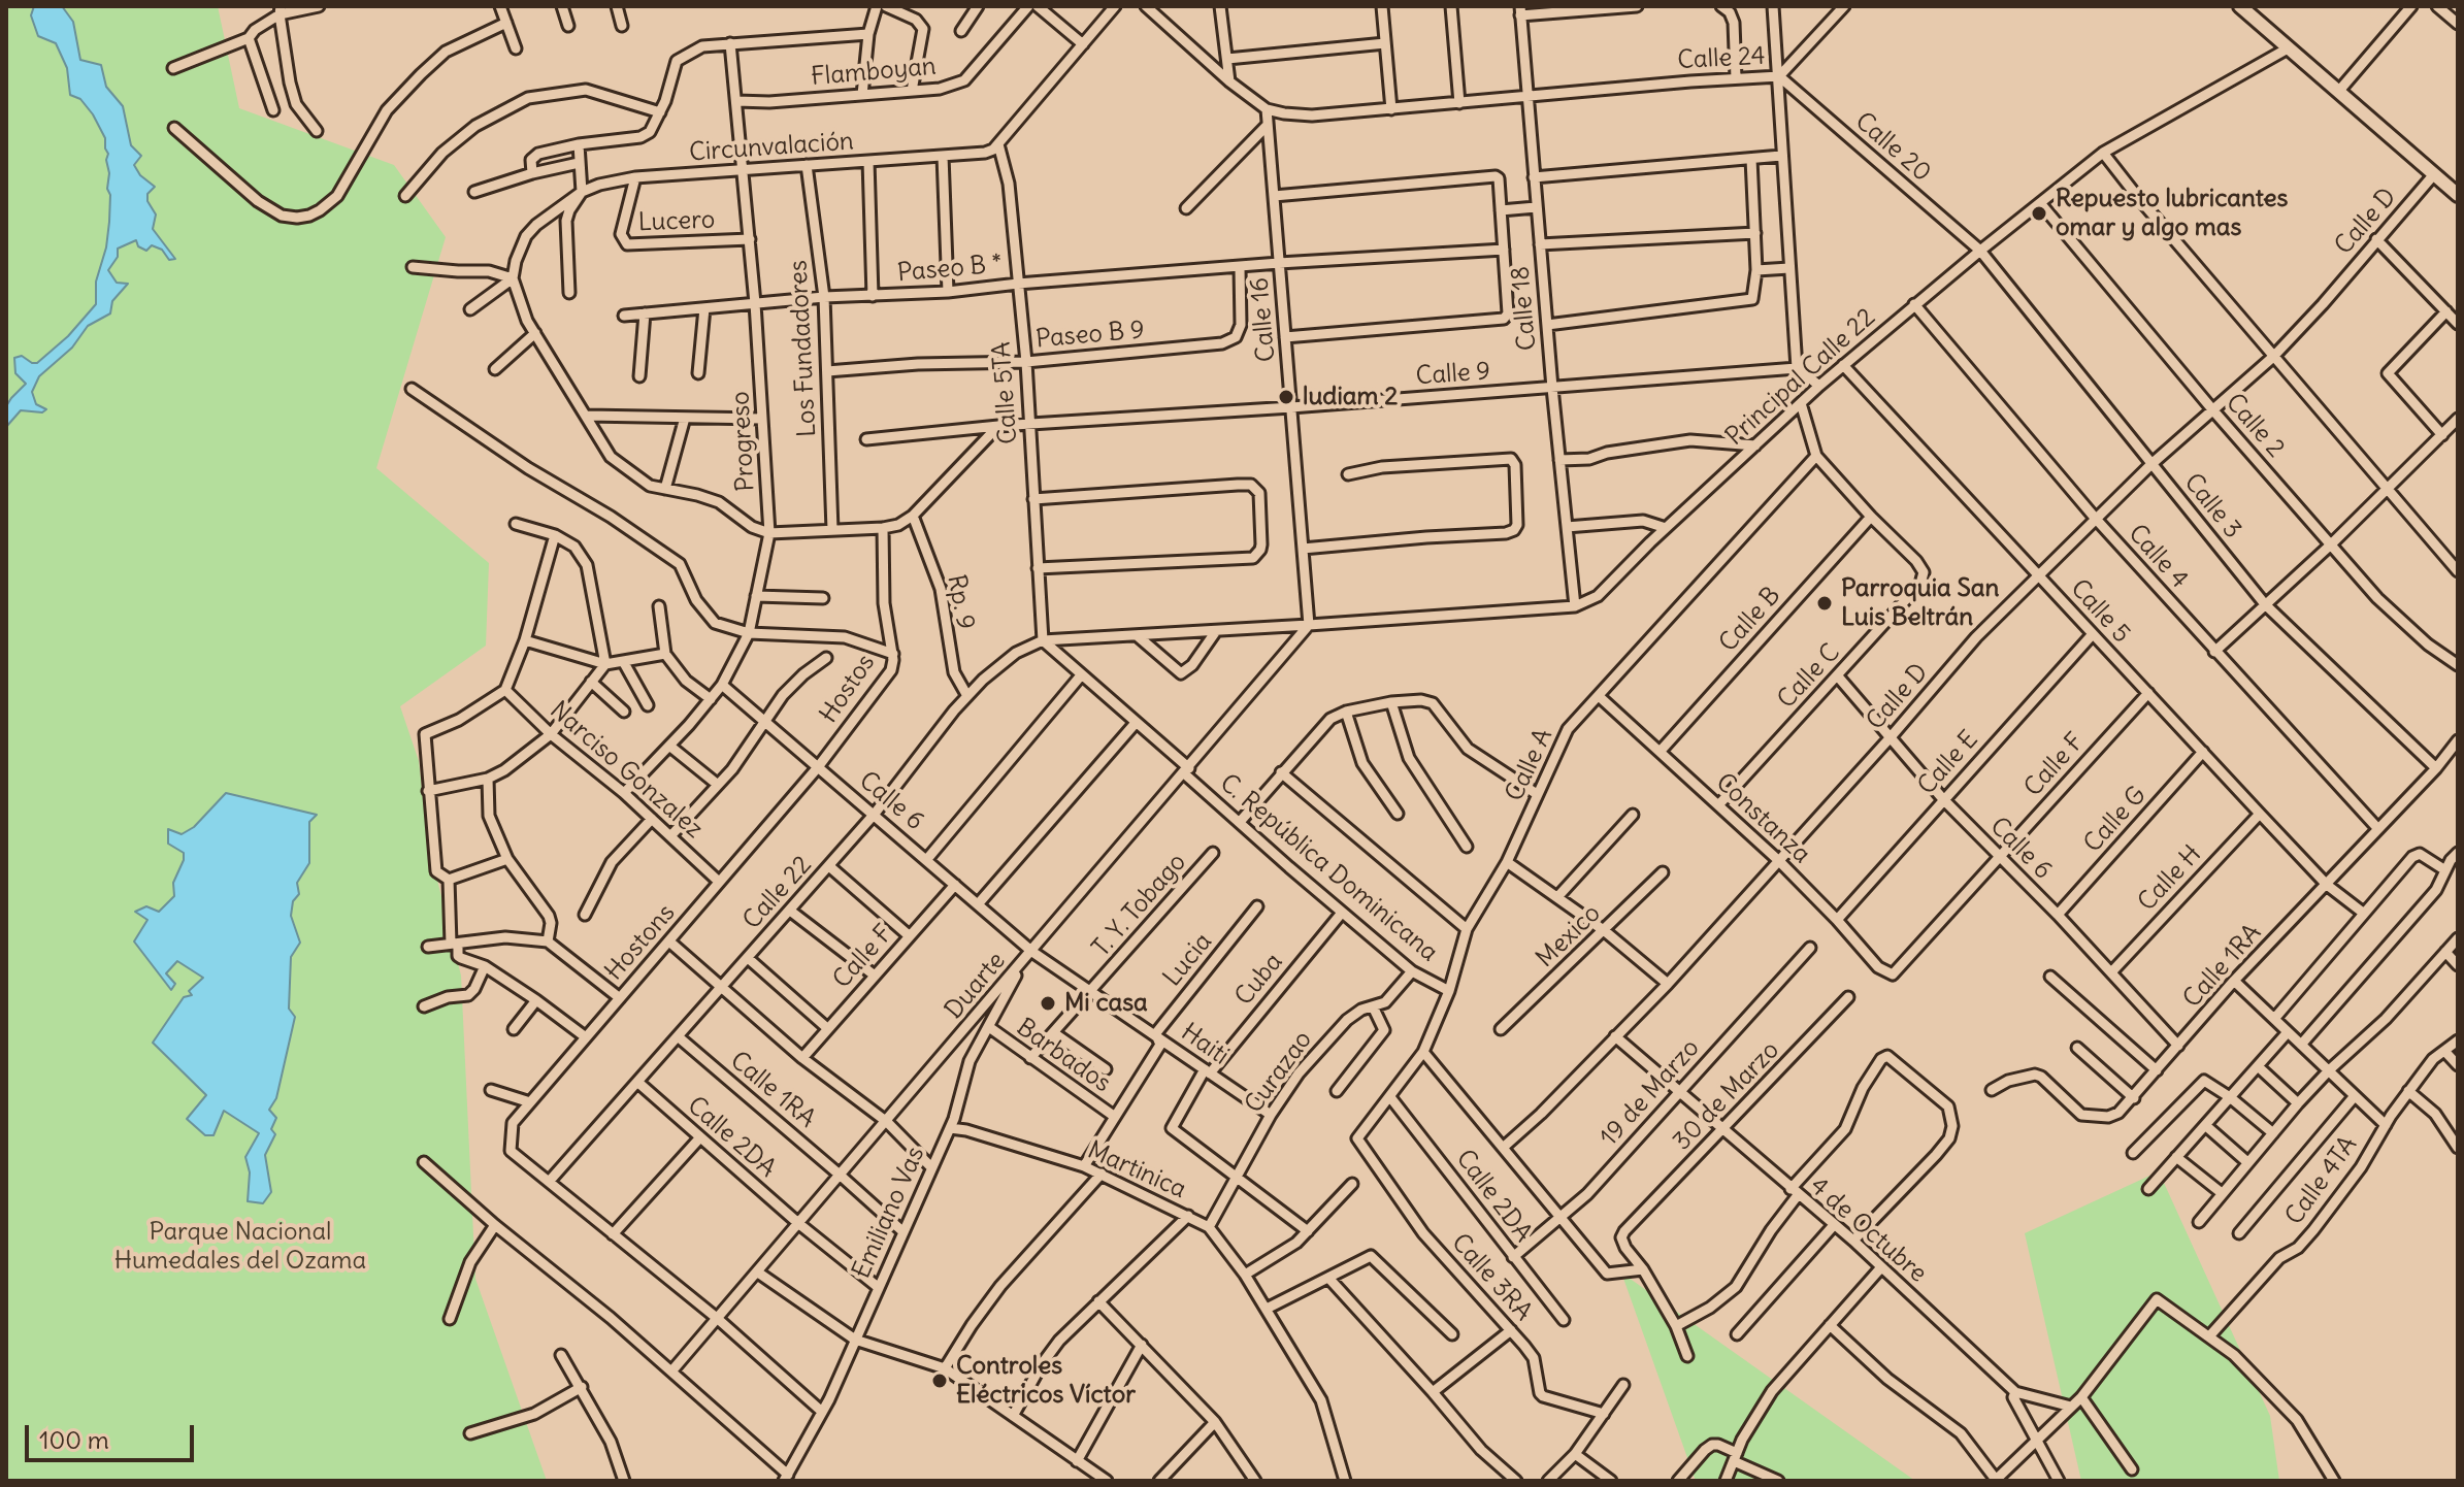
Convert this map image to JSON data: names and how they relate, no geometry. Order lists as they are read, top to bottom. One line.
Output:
{"streets":{"street":["Calle 24","Flamboyan","Circunvalación","Calle 20","Lucero","Calle D","Paseo B *","Calle 18","Calle 16","Paseo B 9","Los Fundadores","Calle 9","Principal Calle 22","Calle 5TA","Calle 2","Progreso","Calle 3","Calle 4","Rp. 9","Calle 5","Calle B","Calle C","Hostos","Calle E","Calle A","Calle F","Narciso Gonzalez","Calle 6","Constanza","Calle G","C. República Dominicana","Calle H","Calle 22","T. Y. Tobago","Mexico","Hostons","Lucia","Calle 1RA","Cuba","Duarte","Haiti","Barbados","Curazao","19 de Marzo","30 de Marzo","Calle 2DA","Martinica","Calle 4TA","Emiliano Vas","4 de Octubre","Calle 3RA"]},"crossings":[["Calle 24","Calle 20"],["Calle 24","Calle 18"],["Calle 24","Calle 16"],["Flamboyan","Progreso"],["Circunvalación","Lucero"],["Circunvalación","Los Fundadores"],["Circunvalación","Calle 5TA"],["Circunvalación","Progreso"],["Calle 20","Principal Calle 22"],["Calle 20","Calle 3"],["Lucero","Progreso"],["Calle D","Calle 2"],["Calle D","Calle 3"],["Calle D","Calle 4"],["Calle D","Calle 5"],["Calle D","Calle 6"],["Calle D","Constanza"],["Calle D","4 de Octubre"],["Paseo B *","Calle 16"],["Paseo B *","Paseo B 9"],["Paseo B *","Los Fundadores"],["Paseo B *","Calle 5TA"],["Paseo B *","Progreso"],["Calle 18","Calle 9"],["Calle 18","Principal Calle 22"],["Calle 16","Calle 9"],["Calle 16","Principal Calle 22"],["Calle 16","Duarte"],["Paseo B 9","Los Fundadores"],["Paseo B 9","Calle 5TA"],["Calle 9","Calle 5TA"],["Principal Calle 22","Calle 5TA"],["Principal Calle 22","Calle 2"],["Principal Calle 22","Calle 3"],["Principal Calle 22","Calle 4"],["Principal Calle 22","Calle 5"],["Principal Calle 22","C. República Dominicana"],["Principal Calle 22","Calle 22"],["Principal Calle 22","Duarte"],["Calle 5TA","C. República Dominicana"],["Calle 5TA","Calle 22"],["Progreso","Narciso Gonzalez"],["Progreso","Calle 6"],["Calle 3","Calle 1RA"],["Calle 4","Calle 1RA"],["Rp. 9","Calle 22"],["Calle 5","Calle E"],["Calle 5","Calle F"],["Calle 5","Calle G"],["Calle 5","Calle H"],["Calle 5","Calle 1RA"],["Calle B","Calle C"],["Calle B","Constanza"],["Calle C","Calle 6"],["Calle C","Constanza"],["Hostos","Calle 6"],["Hostos","Hostons"],["Calle E","Calle 6"],["Calle E","Constanza"],["Calle A","Constanza"],["Calle A","C. República Dominicana"],["Calle A","Calle 2DA"],["Calle A","Calle 3RA"],["Calle F","Calle 6"],["Calle F","Constanza"],["Narciso Gonzalez","Hostons"],["Calle 6","Calle G"],["Calle 6","Calle H"],["Calle 6","Calle 22"],["Calle 6","Hostons"],["Calle 6","Calle 1RA"],["Calle 6","Duarte"],["Calle 6","Haiti"],["Calle 6","Emiliano Vas"],["C. República Dominicana","Calle 22"],["C. República Dominicana","Cuba"],["C. República Dominicana","Duarte"],["C. República Dominicana","Curazao"],["Calle 22","Hostons"],["Calle 22","Calle 1RA"],["Calle 22","Calle 2DA"],["T. Y. Tobago","Haiti"],["T. Y. Tobago","Barbados"],["Lucia","Haiti"],["Lucia","Barbados"],["Lucia","Martinica"],["Calle 1RA","Duarte"],["Calle 1RA","Emiliano Vas"],["Cuba","Haiti"],["Cuba","Curazao"],["Duarte","Haiti"],["Duarte","Calle 2DA"],["Duarte","Emiliano Vas"],["Haiti","Curazao"],["Haiti","Emiliano Vas"],["Barbados","Emiliano Vas"],["Curazao","Martinica"],["19 de Marzo","Calle 2DA"],["19 de Marzo","4 de Octubre"],["30 de Marzo","4 de Octubre"],["Calle 2DA","Emiliano Vas"],["Martinica","Emiliano Vas"]],"parks":["Parque Nacional Humedales del Ozama"],"places":["Repuesto lubricantes omar y algo mas","ludiam 2","Parroquia San Luis Beltrán","Mi casa","Controles Eléctricos Víctor"],"scale_bar":"100 m"}
